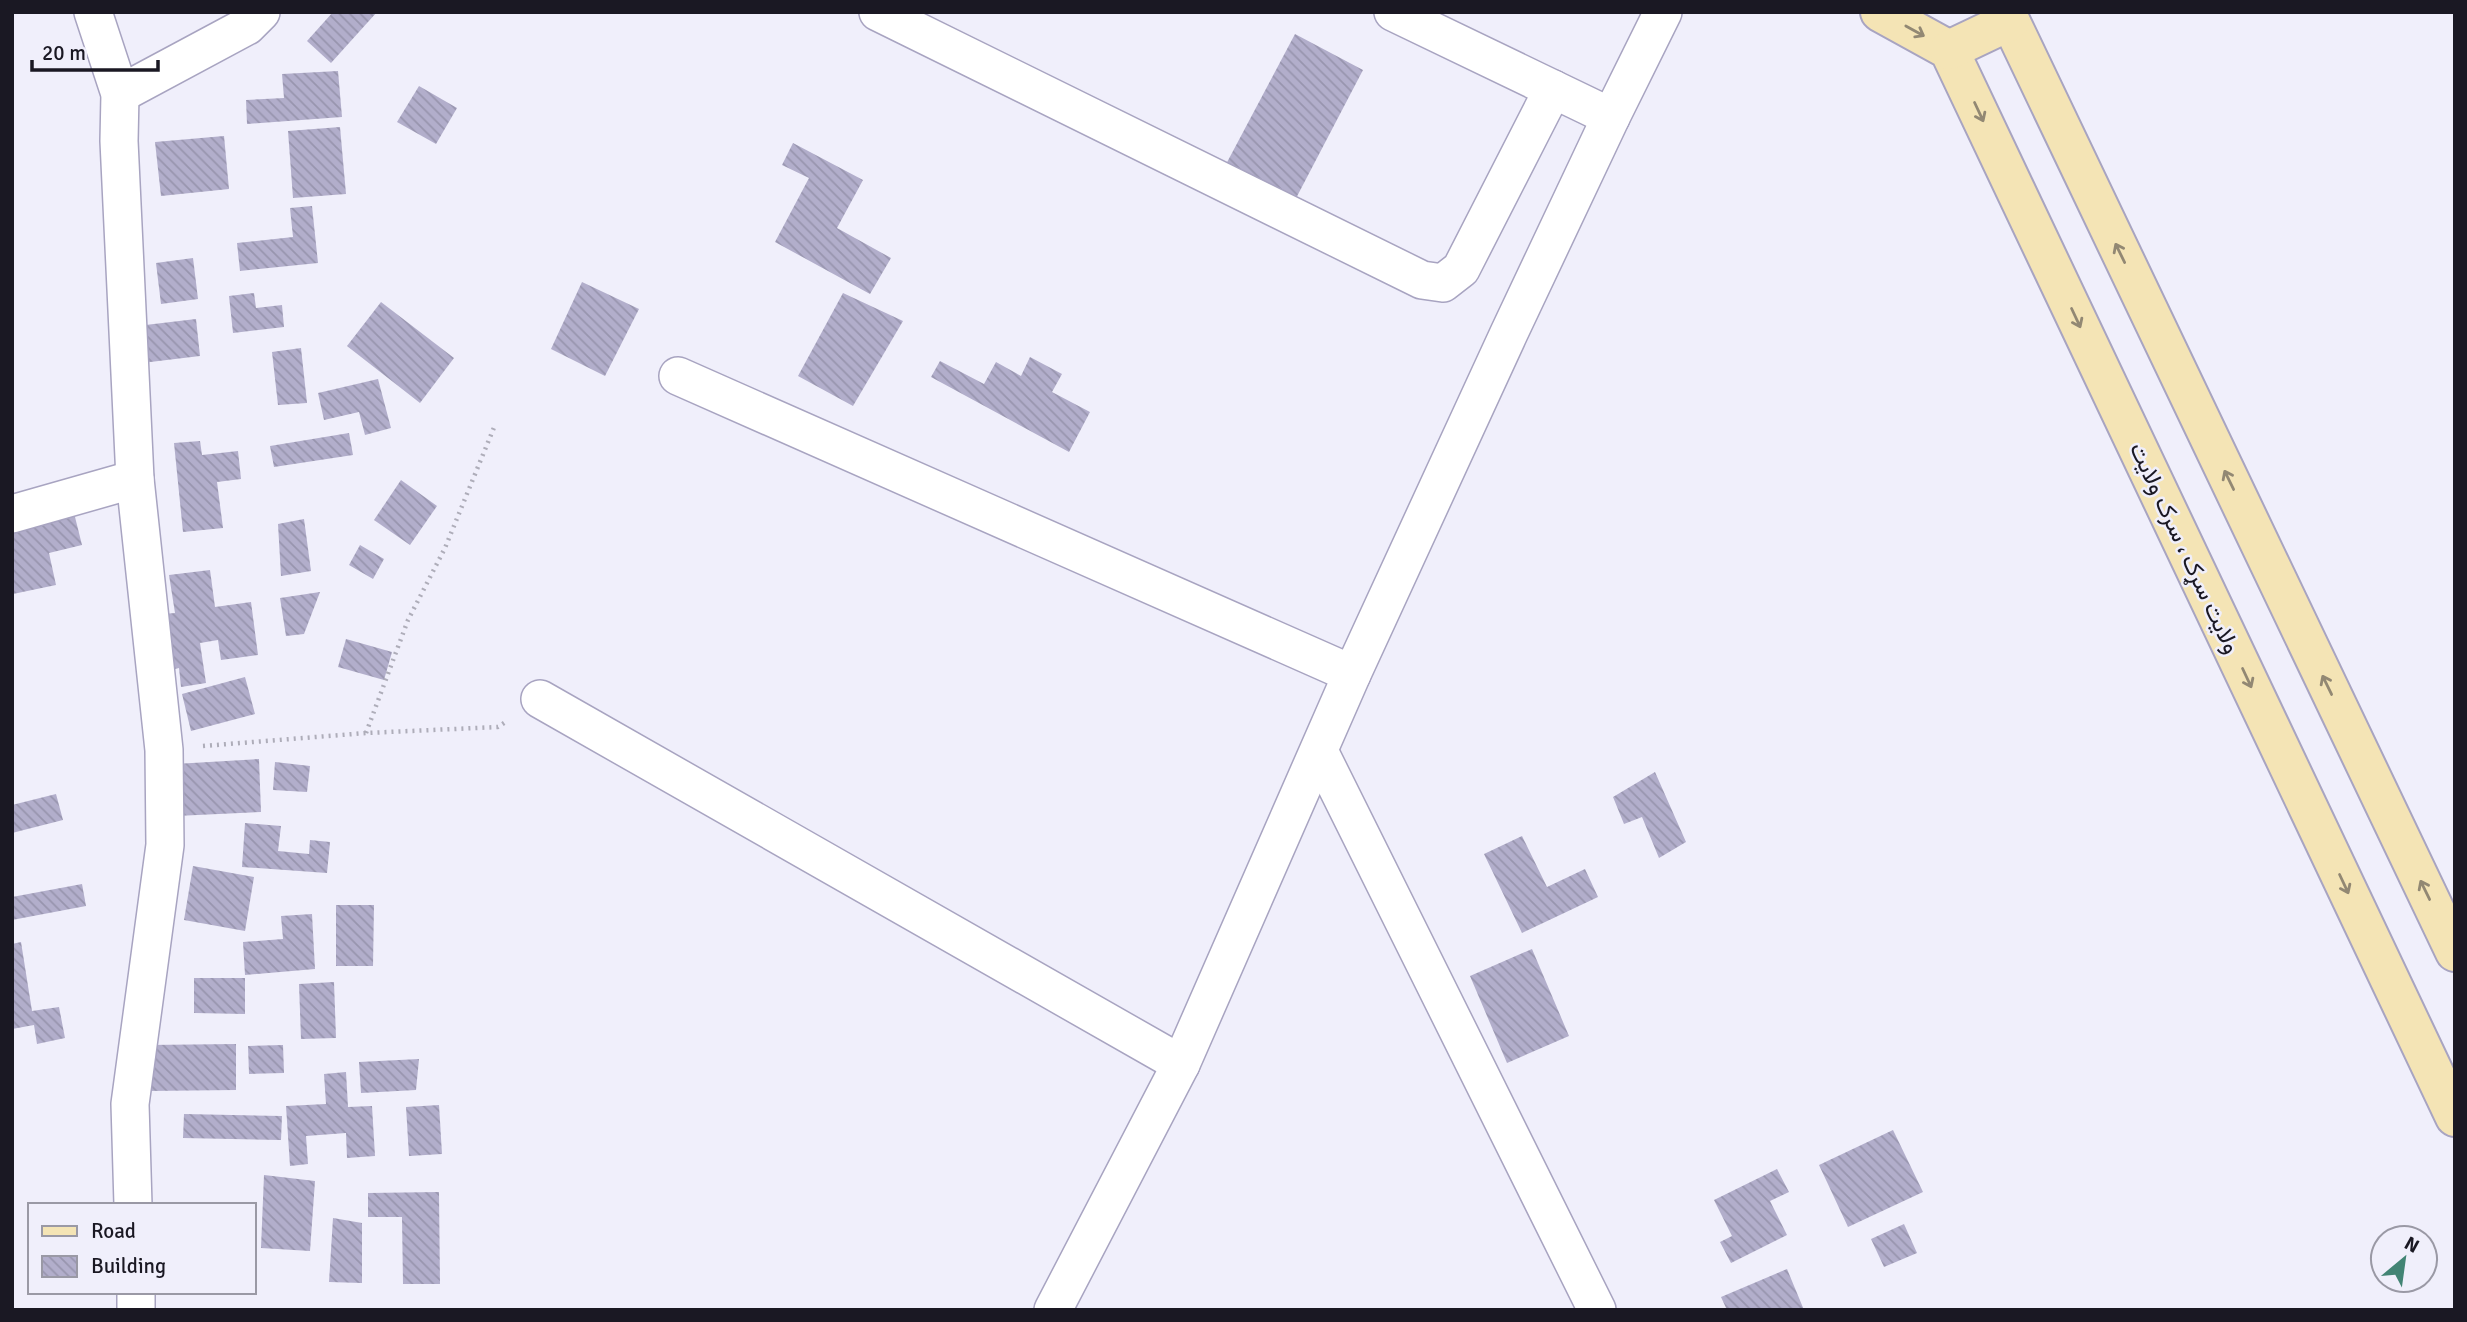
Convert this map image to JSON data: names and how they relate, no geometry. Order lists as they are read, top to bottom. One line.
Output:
{"streets":{"main road":["ولایت سړک ، سرک ولایت"]},"legend":["Road","Building"],"scale_bar":"20 m","north":"top right"}
